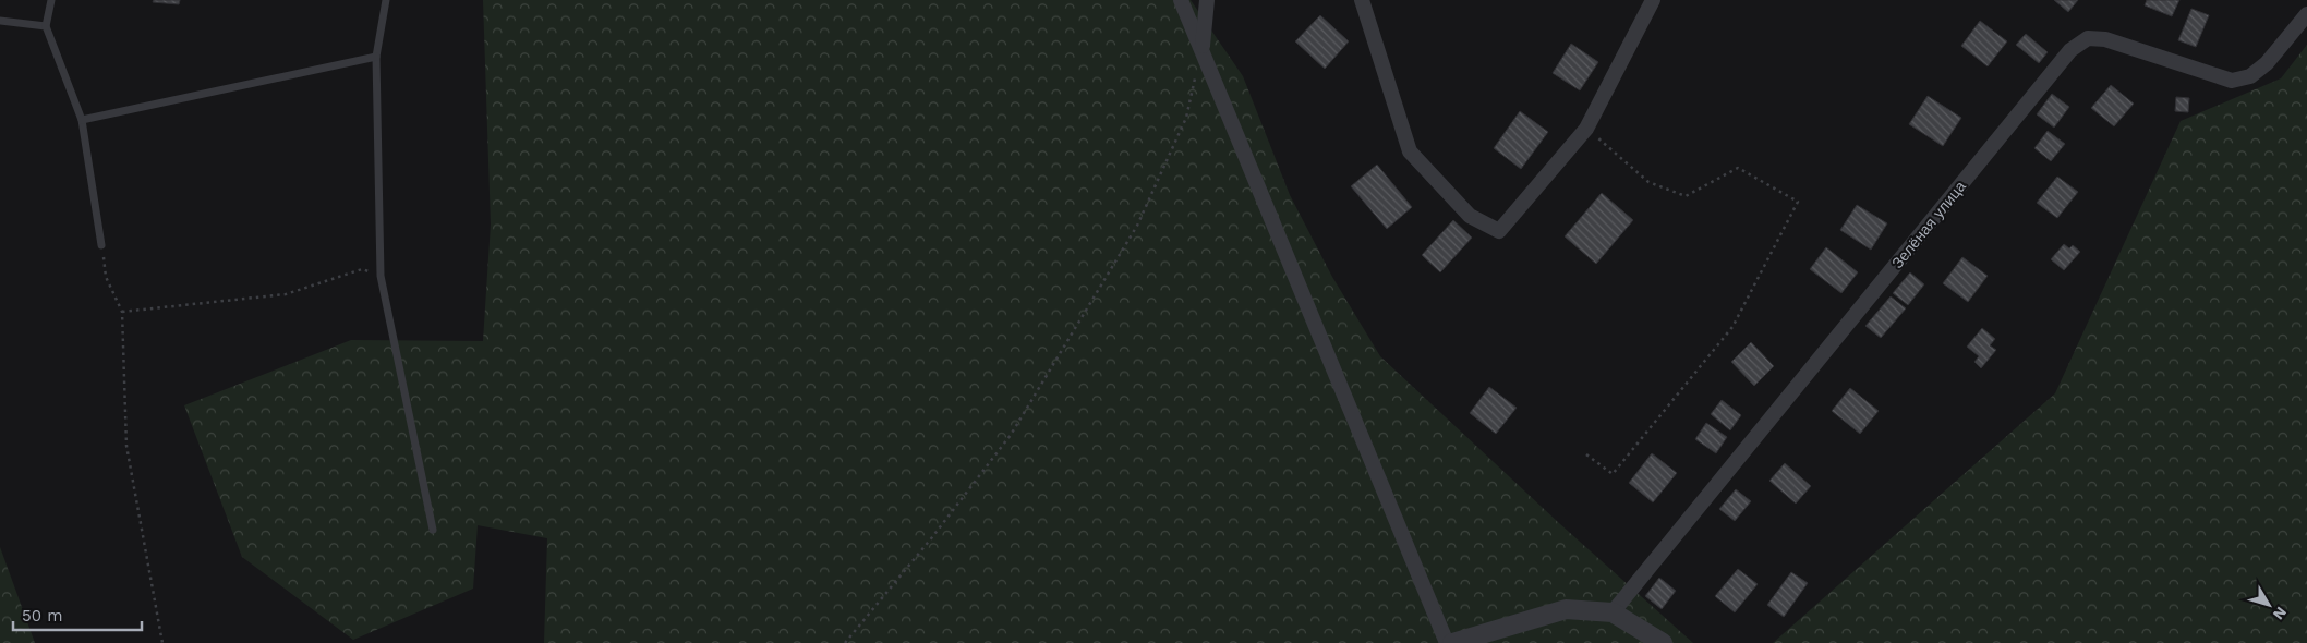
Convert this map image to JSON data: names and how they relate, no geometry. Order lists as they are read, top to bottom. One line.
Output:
{"streets":{"street":["Зелёная улица"]},"scale_bar":"50 m","north":"bottom right"}
